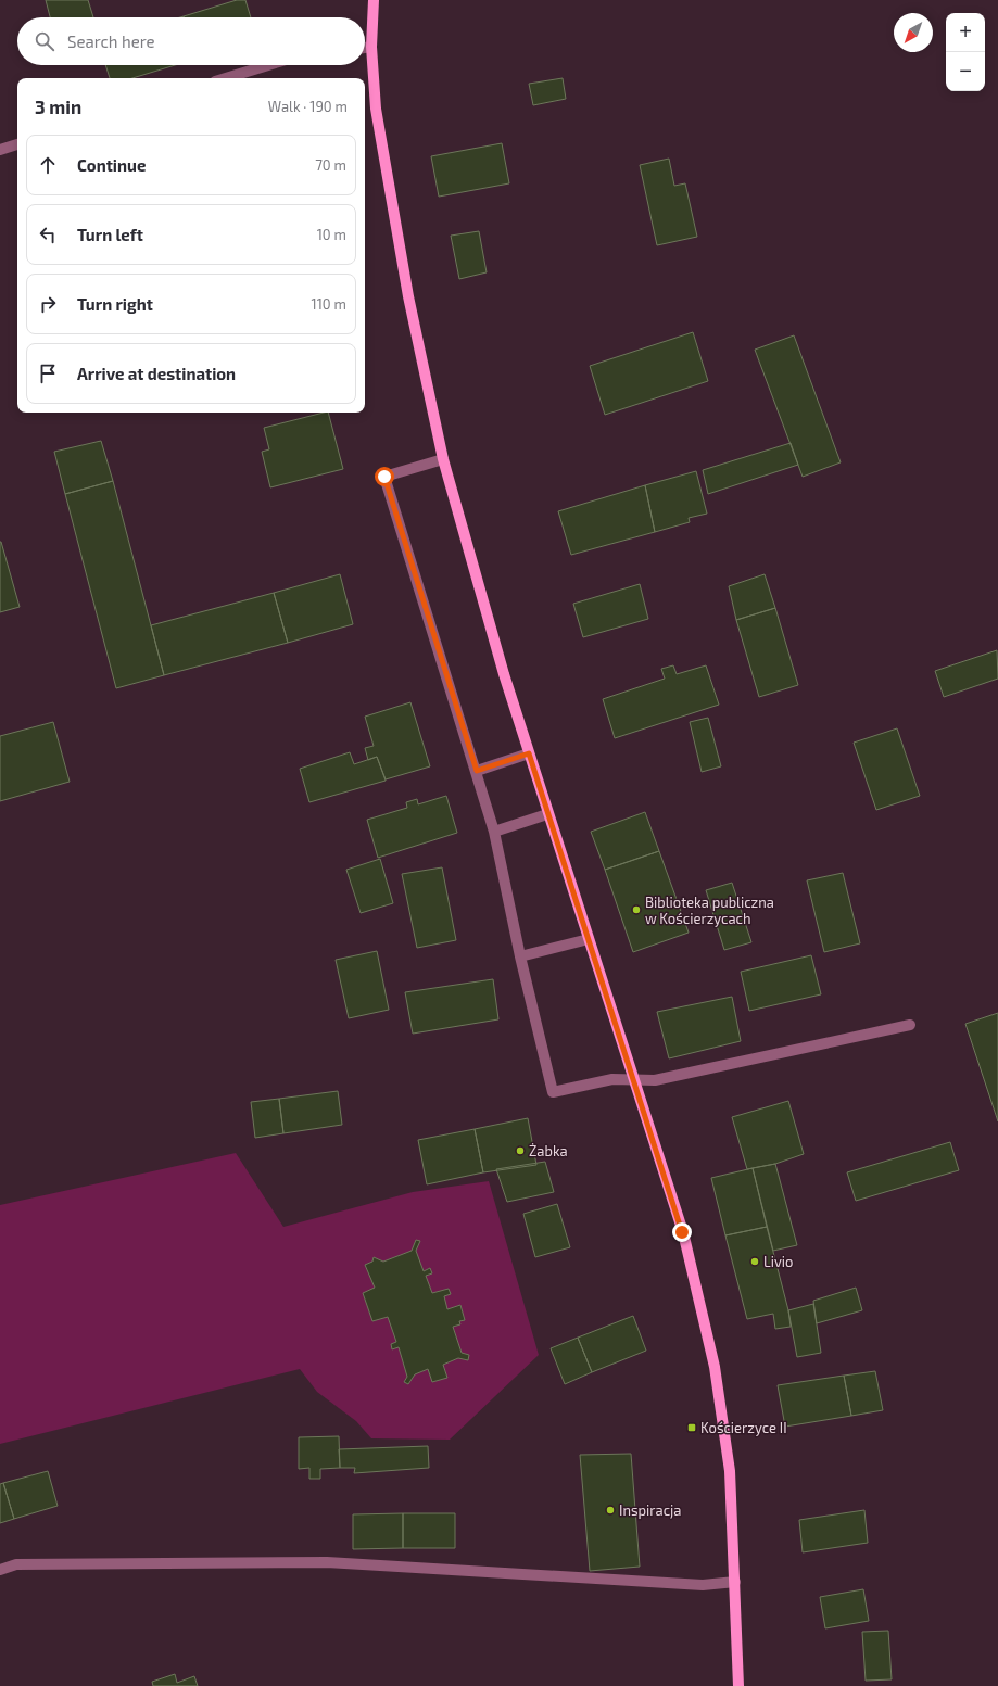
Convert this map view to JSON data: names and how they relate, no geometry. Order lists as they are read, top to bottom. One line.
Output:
{"places":{"other":["Biblioteka publiczna w Kościerzycach","Żabka","Livio","Inspiracja"],"transit":["Kościerzyce II"]},"north":"bottom left","page":{"map_buttons":["+","−"],"search":"Search here","heading":["3 min","Walk · 190 m"],"list":[["Continue","70 m"],["Turn left","10 m"],["Turn right","110 m"],"Arrive at destination"]}}
